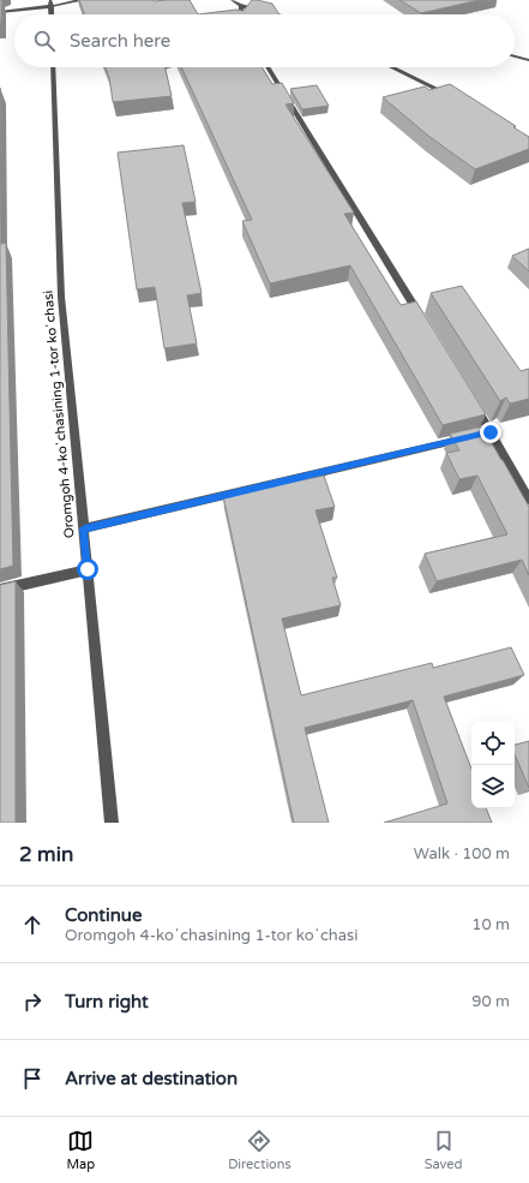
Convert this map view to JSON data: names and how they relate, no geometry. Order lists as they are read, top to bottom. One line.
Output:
{"streets":{"street":["Oromgoh 4-koʻchasining 1-tor koʻchasi"]},"page":{"search":"Search here","heading":["2 min","Walk · 100 m"],"list":[["Continue","Oromgoh 4-koʻchasining 1-tor koʻchasi","10 m"],["Turn right","90 m"],"Arrive at destination"],"nav":["Map","Directions","Saved"]}}
